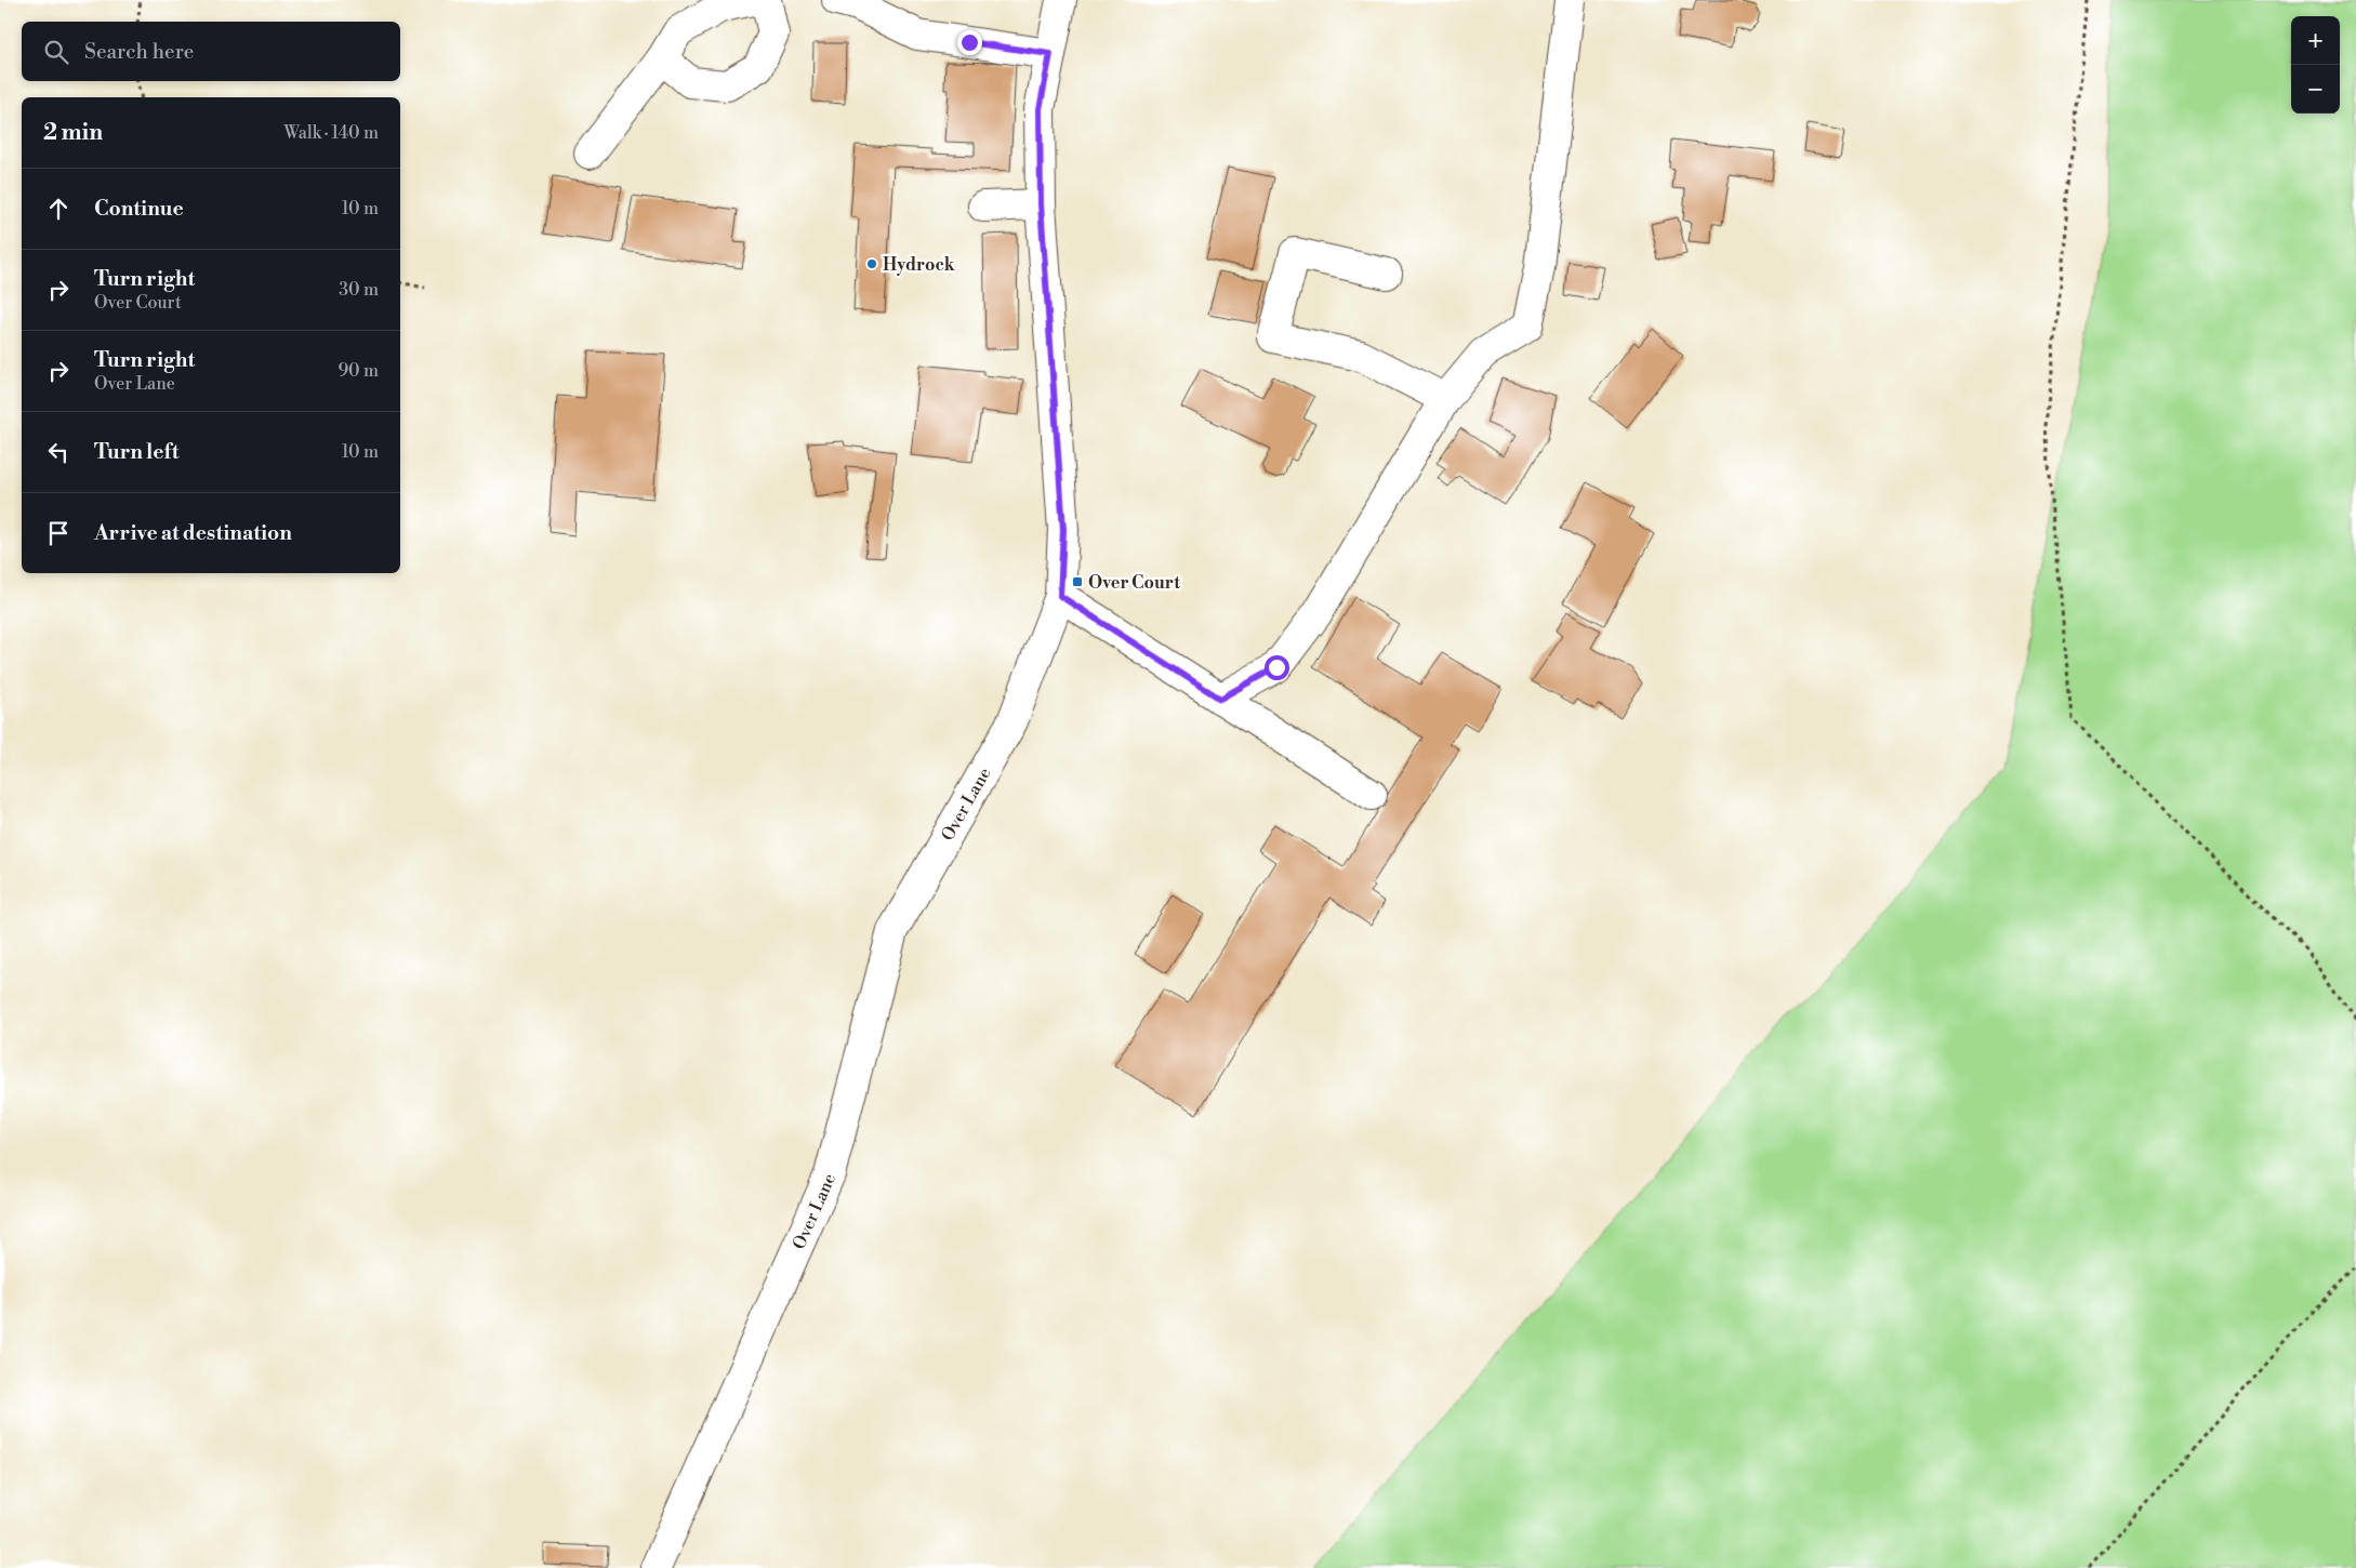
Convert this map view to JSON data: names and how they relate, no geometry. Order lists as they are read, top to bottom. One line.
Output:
{"streets":{"street":["Over Lane"]},"places":{"other":["Hydrock"],"transit":["Over Court"]},"page":{"map_buttons":["+","−"],"search":"Search here","heading":["2 min","Walk · 140 m"],"list":[["Continue","10 m"],["Turn right","Over Court","30 m"],["Turn right","Over Lane","90 m"],["Turn left","10 m"],"Arrive at destination"]}}
